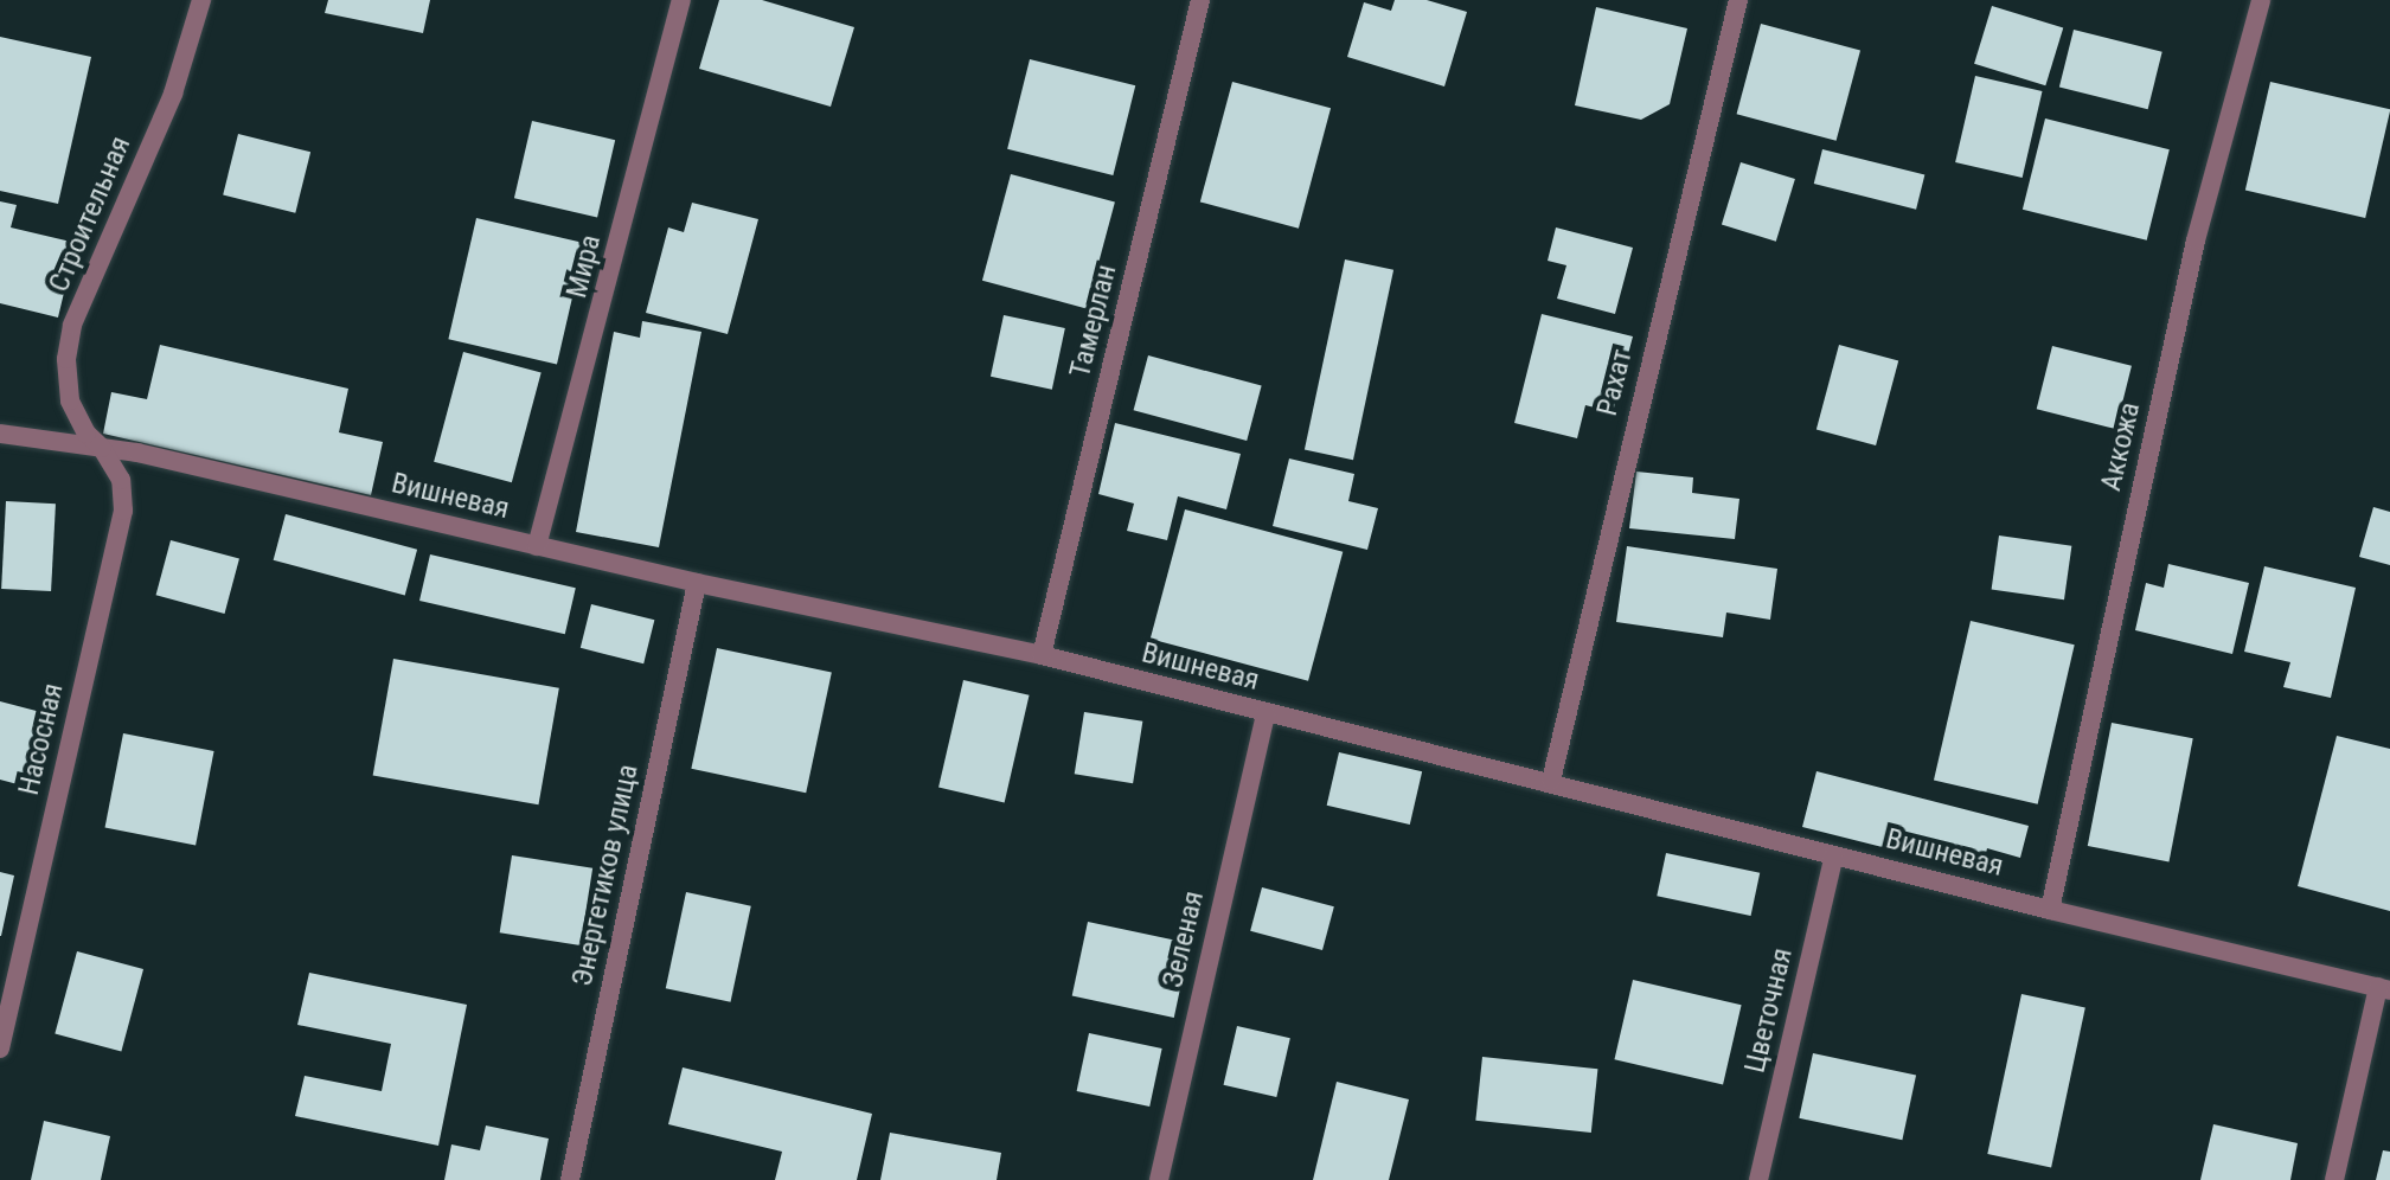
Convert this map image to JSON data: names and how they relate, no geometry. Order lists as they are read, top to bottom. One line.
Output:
{"streets":{"street":["Строительная","Мира","Тамерлан","Рахат","Аккожа","Вишневая","Насосная","Энергетиков улица","Зеленая","Цветочная"]},"crossings":[["Строительная","Вишневая"],["Строительная","Насосная"],["Мира","Вишневая"],["Тамерлан","Вишневая"],["Рахат","Вишневая"],["Аккожа","Вишневая"],["Вишневая","Насосная"],["Вишневая","Энергетиков улица"],["Вишневая","Зеленая"],["Вишневая","Цветочная"]]}
